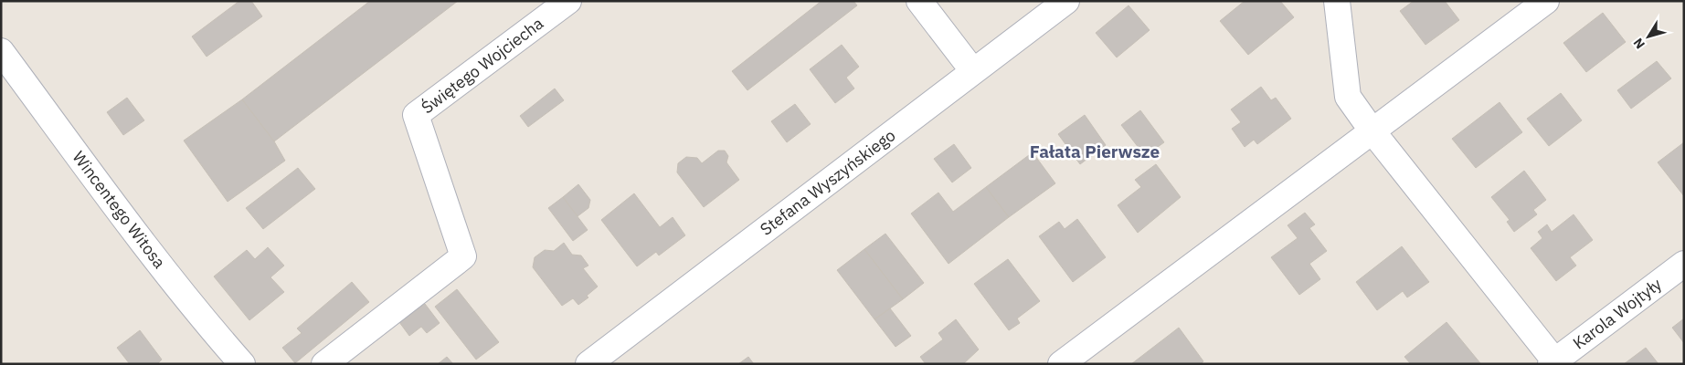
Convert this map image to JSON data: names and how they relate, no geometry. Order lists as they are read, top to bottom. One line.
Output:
{"streets":{"street":["Świętego Wojciecha","Stefana Wyszyńskiego","Wincentego Witosa","Karola Wojtyły"]},"districts":["Fałata Pierwsze"],"north":"bottom left"}
